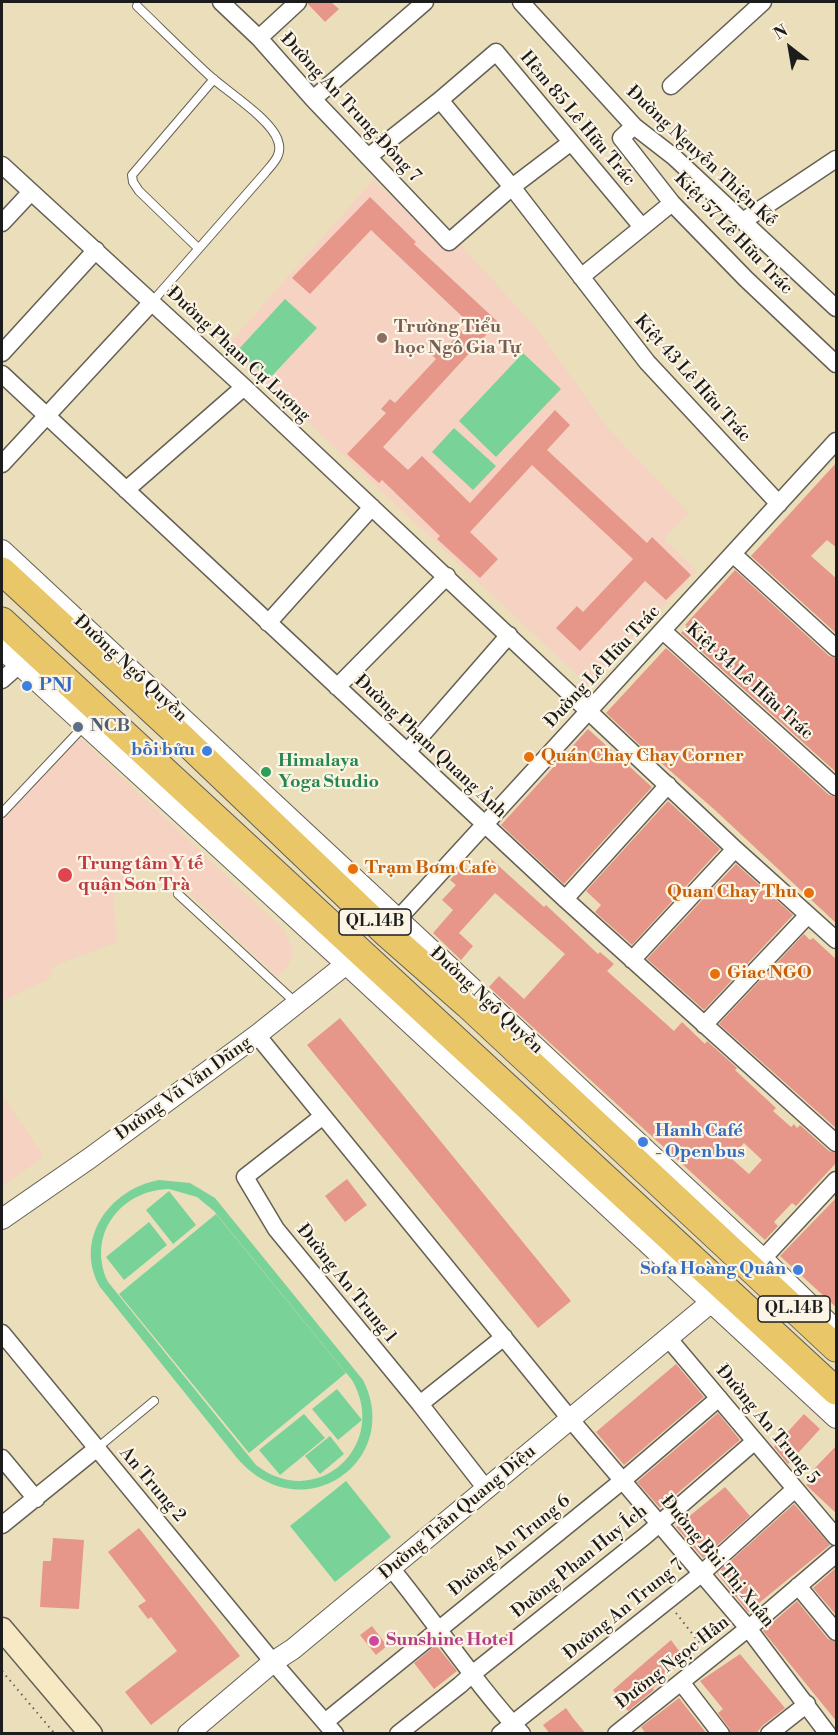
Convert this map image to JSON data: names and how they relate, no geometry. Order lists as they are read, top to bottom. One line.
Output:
{"streets":{"highway":["Đường Ngô Quyền","QL.14B"],"street":["Đường An Trung Đông 7","Hẻm 85 Lê Hữu Trác","Đường Nguyễn Thiện Kế","Kiệt 57 Lê Hữu Trác","Đường Phạm Cự Lượng","Kiệt 43 Lê Hữu Trác","Đường Lê Hữu Trác","Kiệt 34 Lê Hữu Trác","Đường Phạm Quang Ảnh","Đường Vũ Văn Dũng","Đường An Trung 1","Đường An Trung 5","An Trung 2","Đường Trần Quang Diệu","Đường An Trung 6","Đường Phan Huy Ích","Đường Bùi Thị Xuân","Đường An Trung 7","Đường Ngọc Hân"]},"crossings":[["Đường An Trung Đông 7","Hẻm 85 Lê Hữu Trác"],["Đường An Trung Đông 7","Kiệt 43 Lê Hữu Trác"],["Hẻm 85 Lê Hữu Trác","Kiệt 43 Lê Hữu Trác"],["Đường Nguyễn Thiện Kế","Kiệt 57 Lê Hữu Trác"],["Đường Phạm Cự Lượng","Đường Lê Hữu Trác"],["Kiệt 43 Lê Hữu Trác","Đường Lê Hữu Trác"],["Đường Lê Hữu Trác","Đường Ngô Quyền"],["Đường Lê Hữu Trác","Kiệt 34 Lê Hữu Trác"],["Đường Lê Hữu Trác","Đường Phạm Quang Ảnh"],["QL.14B","Đường Vũ Văn Dũng"],["QL.14B","Đường Trần Quang Diệu"],["Đường An Trung 5","Đường Trần Quang Diệu"],["Đường An Trung 5","Đường An Trung 6"],["Đường An Trung 5","Đường Phan Huy Ích"],["Đường An Trung 5","Đường An Trung 7"],["An Trung 2","Đường Trần Quang Diệu"],["An Trung 2","Đường An Trung 6"],["Đường Trần Quang Diệu","Đường Bùi Thị Xuân"],["Đường An Trung 6","Đường Bùi Thị Xuân"],["Đường Phan Huy Ích","Đường Bùi Thị Xuân"],["Đường Bùi Thị Xuân","Đường An Trung 7"],["Đường Bùi Thị Xuân","Đường Ngọc Hân"]],"places":["Trường Tiểu học Ngô Gia Tự","PNJ","NCB","bồi bửu","Quán Chay Chay Corner","Himalaya Yoga Studio","Trạm Bơm Cafe","Trung tâm Y tế quận Sơn Trà","Quan Chay Thu","Giac NGO","Hanh Café - Open bus","Sofa Hoàng Quân","Sunshine Hotel"],"north":"top left"}
